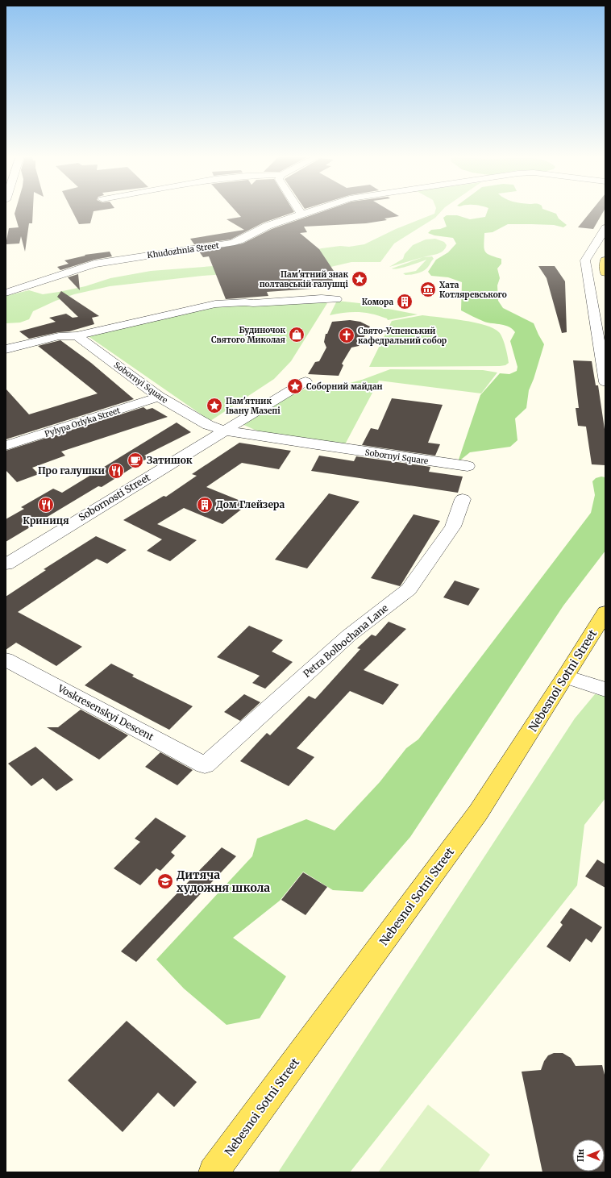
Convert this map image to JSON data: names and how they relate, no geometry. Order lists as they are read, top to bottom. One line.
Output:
{"streets":{"main road":["Nebesnoi Sotni Street"],"street":["Khudozhnia Street","Sobornyi Square","Pylypa Orlyka Street","Sobornosti Street","Petra Bolbochana Lane","Voskresenskyi Descent"]},"crossings":[["Sobornyi Square","Pylypa Orlyka Street"],["Sobornyi Square","Sobornosti Street"],["Petra Bolbochana Lane","Voskresenskyi Descent"]],"places":{"place":["Пам'ятний знак полтавській галушці","Соборний майдан","Пам'ятник Івану Мазепі"],"museum":["Хата Котляревського"],"building":["Комора","Дом Глейзера"],"shop":["Будиночок Святого Миколая"],"church":["Свято-Успенський кафедральний собор"],"cafe":["Затишок"],"restaurant":["Про галушки","Криниця"],"school or university":["Дитяча художня школа"]},"north":"left"}
